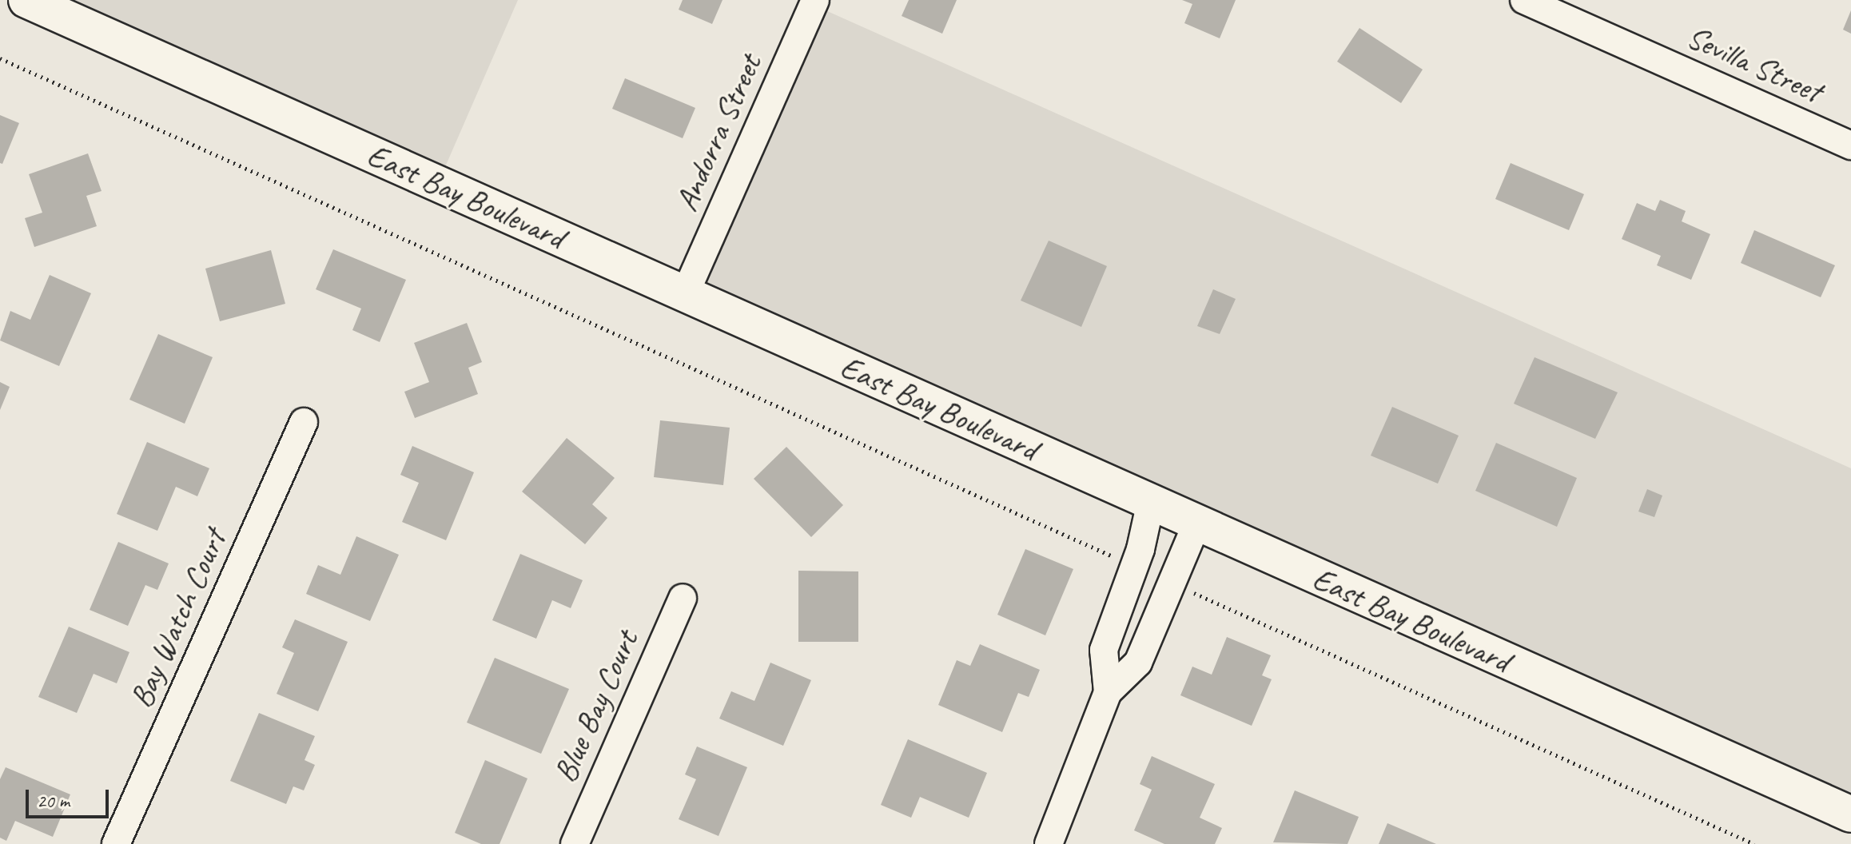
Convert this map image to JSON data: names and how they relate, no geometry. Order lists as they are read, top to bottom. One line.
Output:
{"streets":{"main road":["East Bay Boulevard"],"street":["Sevilla Street","Andorra Street","Bay Watch Court","Blue Bay Court"]},"crossings":[["Andorra Street","East Bay Boulevard"]],"scale_bar":"20 m"}
